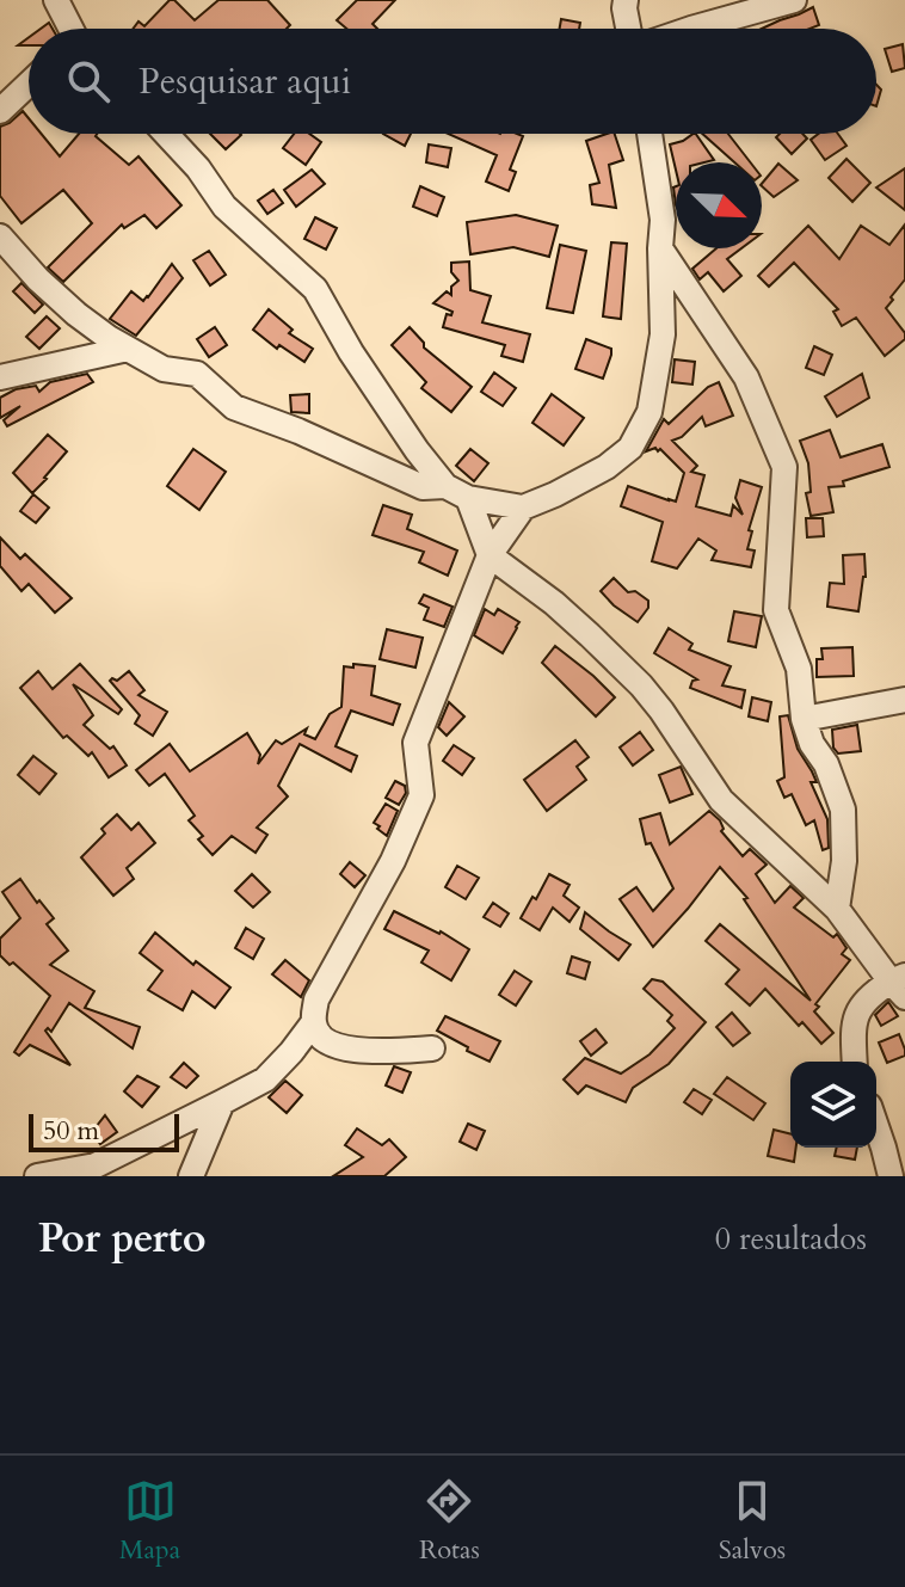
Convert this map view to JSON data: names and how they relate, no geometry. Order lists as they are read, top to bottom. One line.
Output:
{"scale_bar":"50 m","north":"bottom right","page":{"search":"Pesquisar aqui","scale":"50 m","heading":["Por perto","0 resultados"],"nav":["Mapa","Rotas","Salvos"]}}
